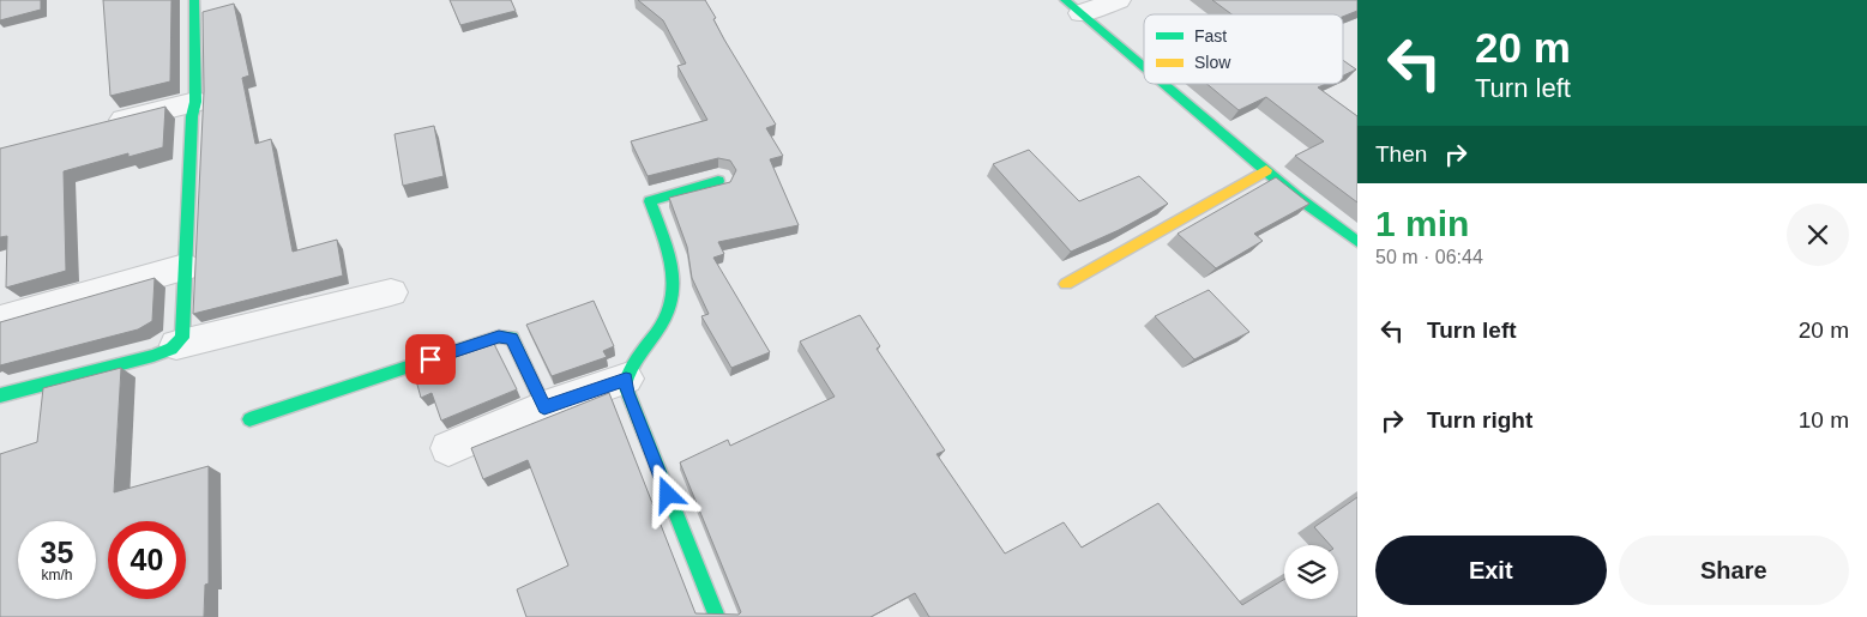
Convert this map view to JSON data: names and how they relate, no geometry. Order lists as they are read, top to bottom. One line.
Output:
{"legend":["Fast","Slow"],"page":{"turn":["20 m","Turn left"],"then":"Then","heading":["1 min","50 m · 06:44"],"list":[{"name":"Turn left","value":"20 m"},{"name":"Turn right","value":"10 m"}],"speed":"35 km/h","limit":"40","buttons":["Exit","Share"]}}
